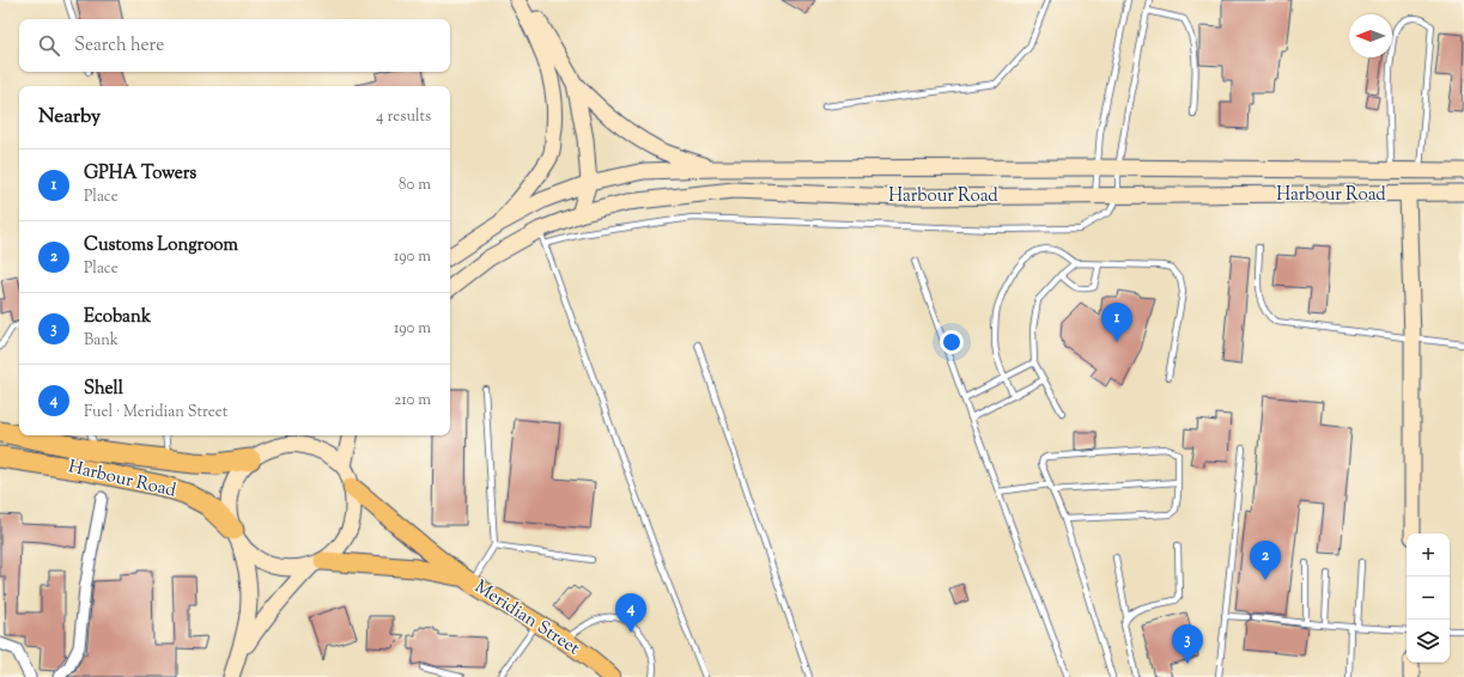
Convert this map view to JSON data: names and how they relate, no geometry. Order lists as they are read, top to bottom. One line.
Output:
{"streets":{"highway":["Harbour Road"],"main road":["Meridian Street"]},"crossings":[["Harbour Road","Meridian Street"]],"north":"left","page":{"search":"Search here","heading":["Nearby","4 results"],"list":[{"mark":"1","name":"GPHA Towers","note":"Place","value":"80 m"},{"mark":"2","name":"Customs Longroom","note":"Place","value":"190 m"},{"mark":"3","name":"Ecobank","note":"Bank","value":"190 m"},{"mark":"4","name":"Shell","note":"Fuel · Meridian Street","value":"210 m"}],"pins":["1","2","4","3"],"map_buttons":["+","−"]}}
